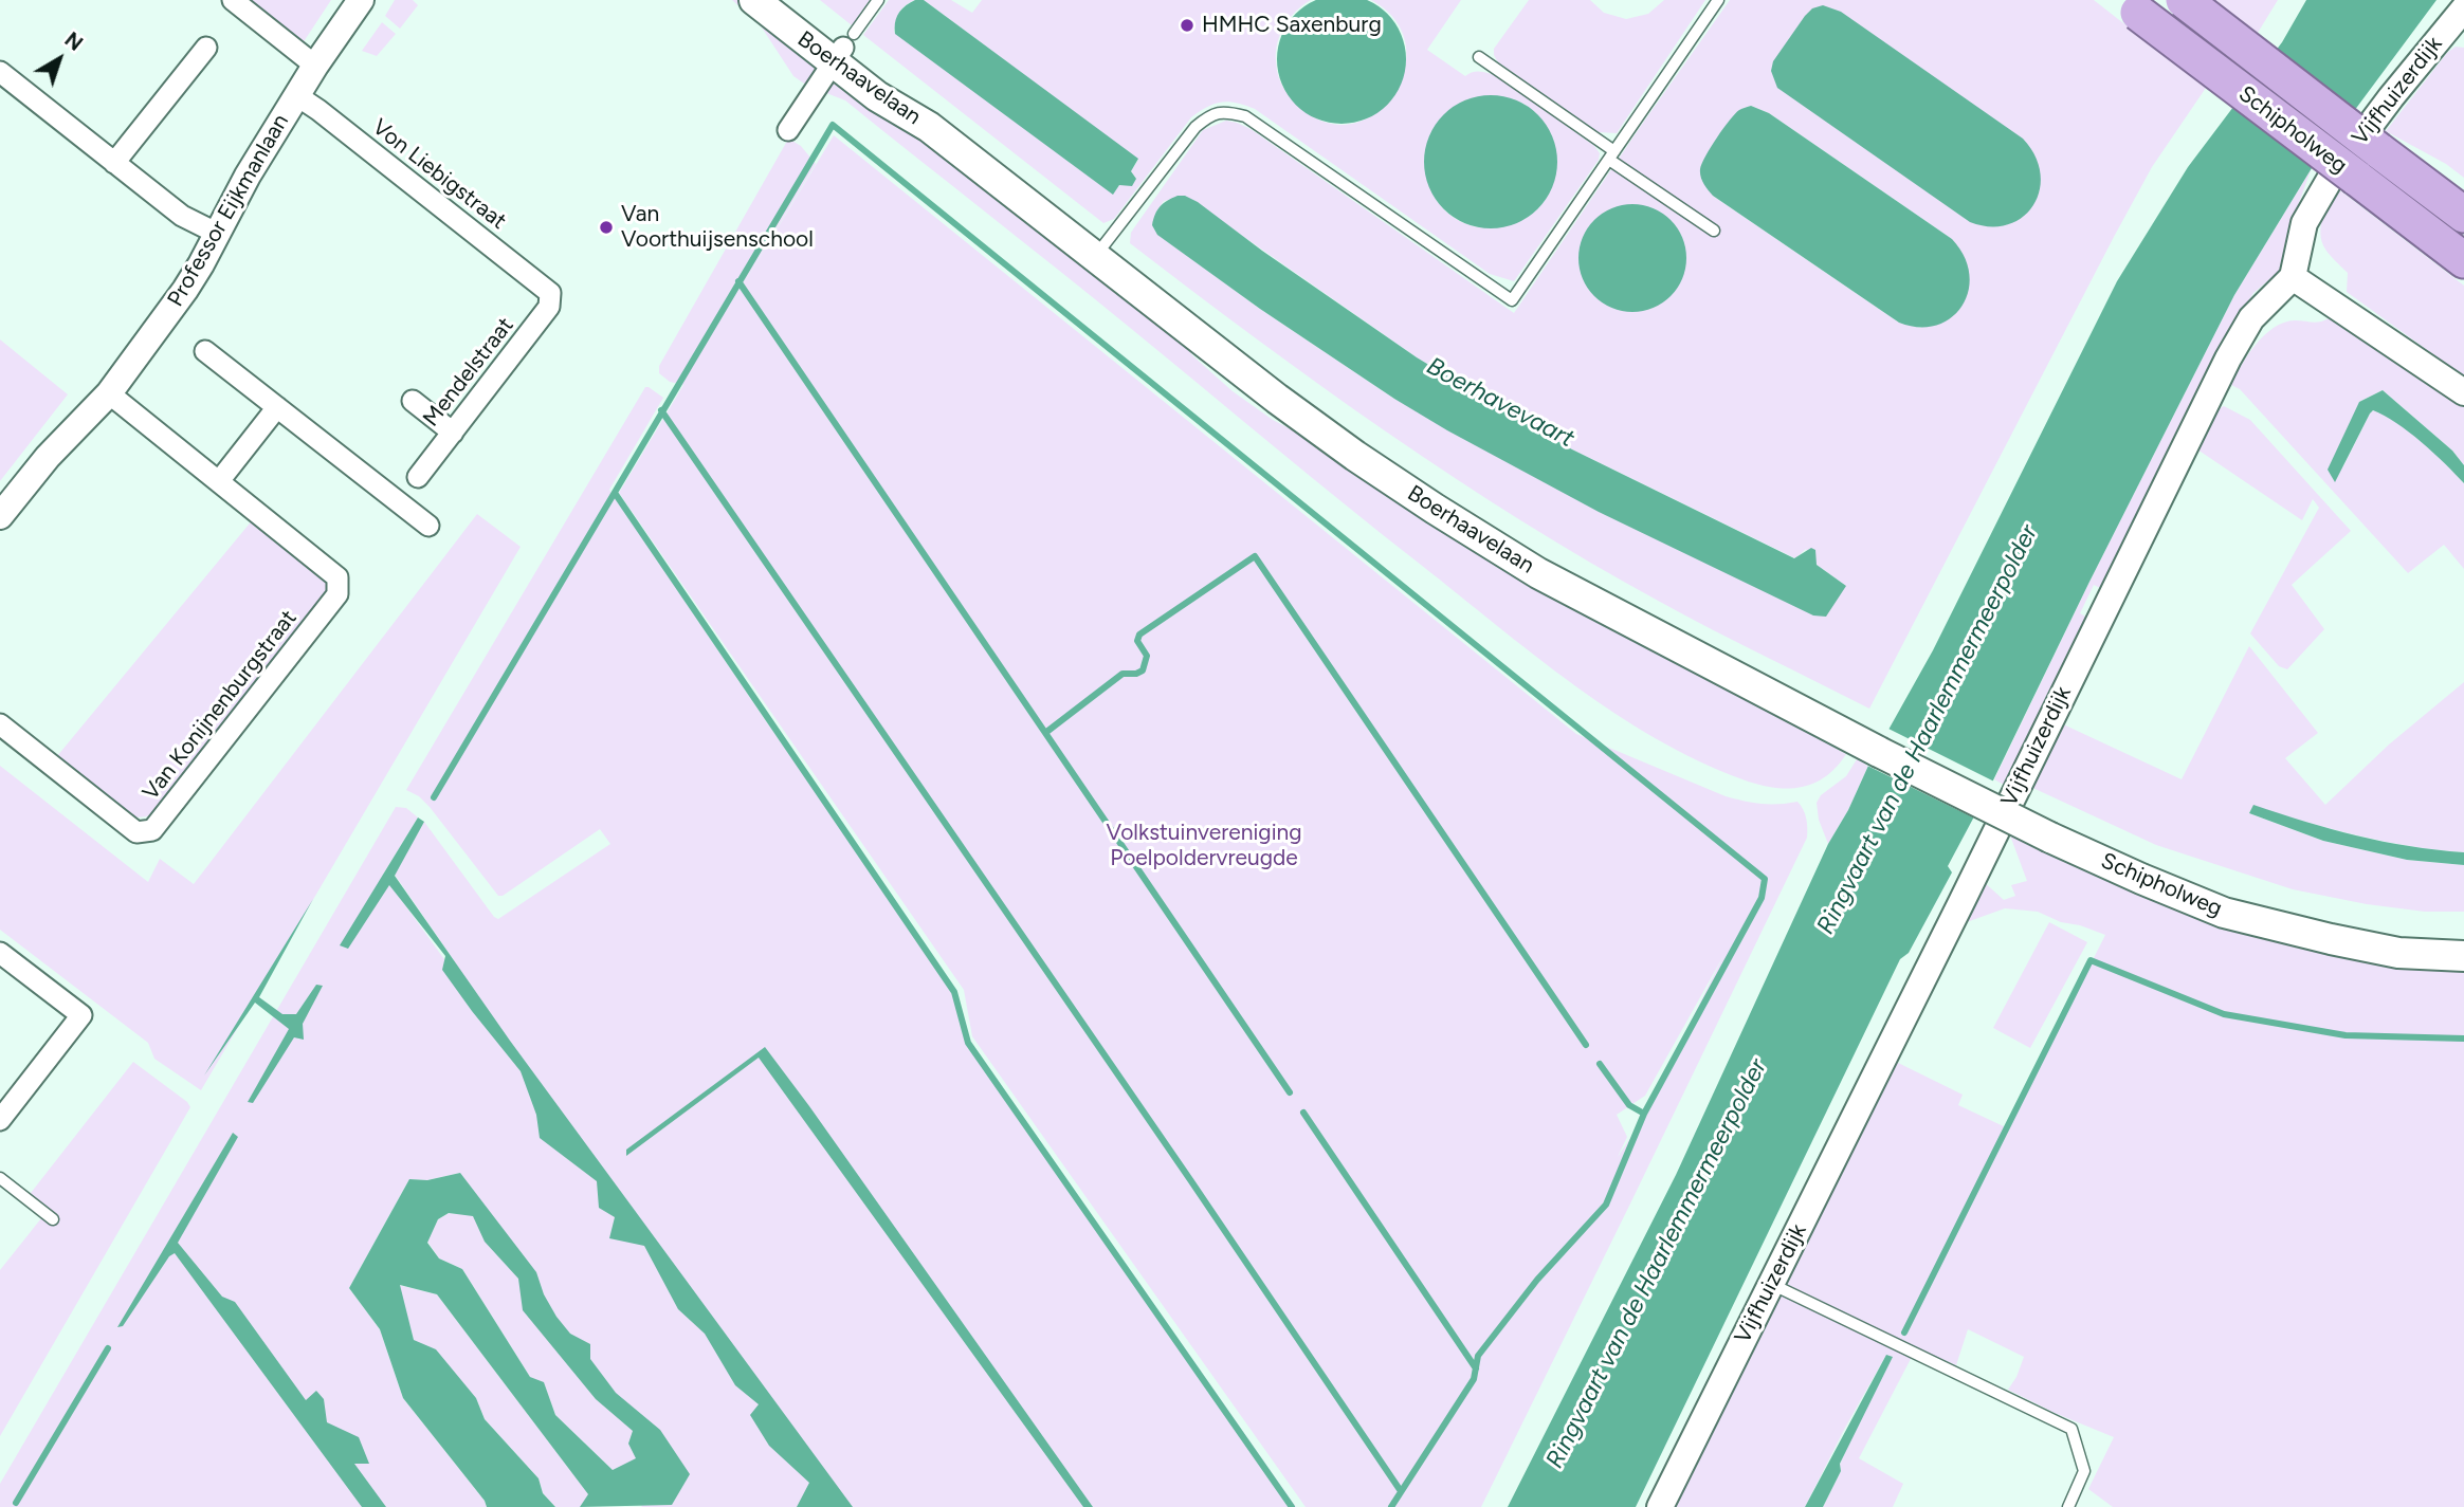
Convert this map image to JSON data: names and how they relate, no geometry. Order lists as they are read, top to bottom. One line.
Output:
{"streets":{"highway":["Schipholweg"],"main road":["Boerhaavelaan"],"street":["Vijfhuizerdijk","Von Liebigstraat","Professor Eijkmanlaan","Mendelstraat","Van Konijnenburgstraat"]},"crossings":[["Boerhaavelaan","Schipholweg"],["Von Liebigstraat","Professor Eijkmanlaan"],["Von Liebigstraat","Mendelstraat"],["Professor Eijkmanlaan","Van Konijnenburgstraat"]],"water":["Boerhavevaart","Ringvaart van de Haarlemmermeerpolder"],"parks":["Volkstuinvereniging Poelpoldervreugde"],"places":["HMHC Saxenburg","Van Voorthuijsenschool"],"north":"top right"}
